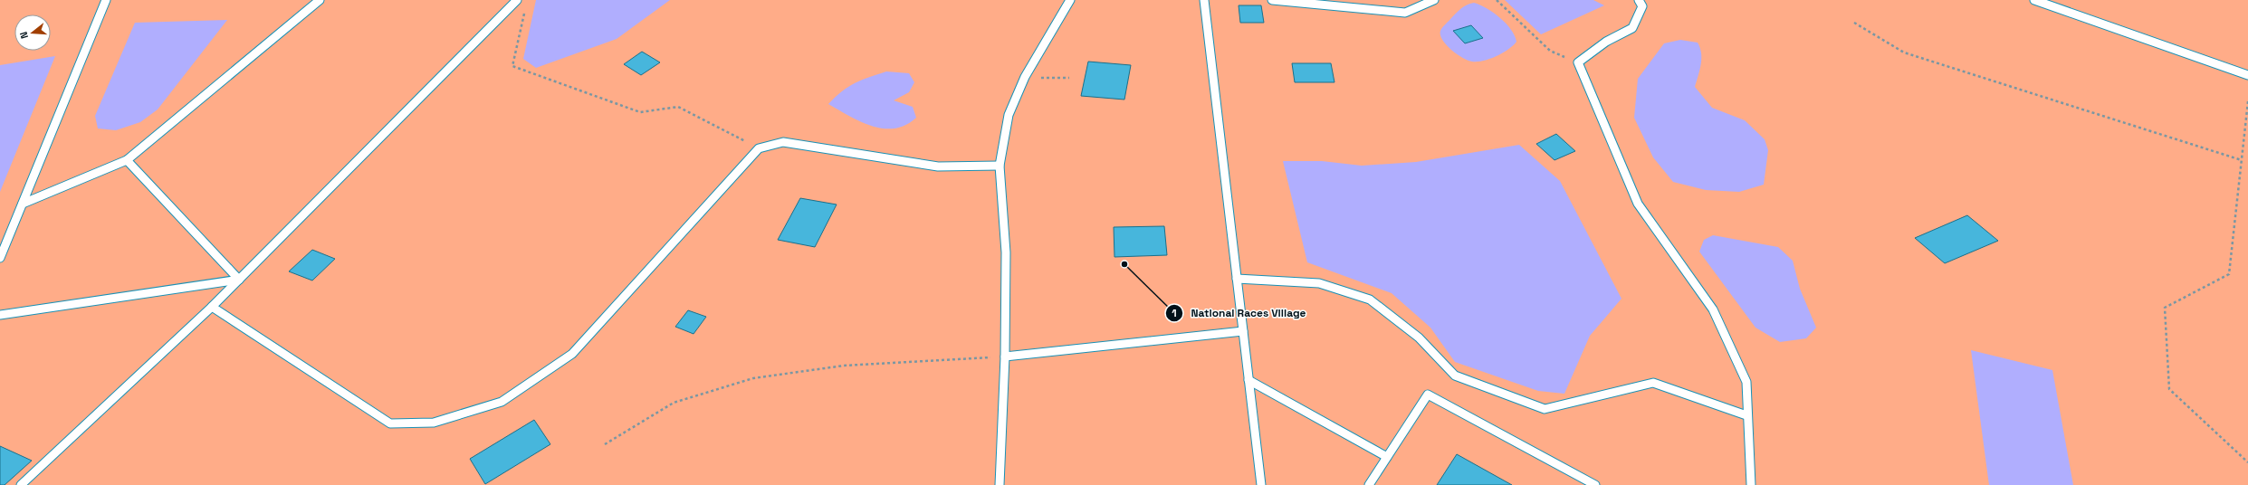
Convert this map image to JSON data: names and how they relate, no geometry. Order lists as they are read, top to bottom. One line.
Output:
{"places":["National Races Village"],"north":"left"}
